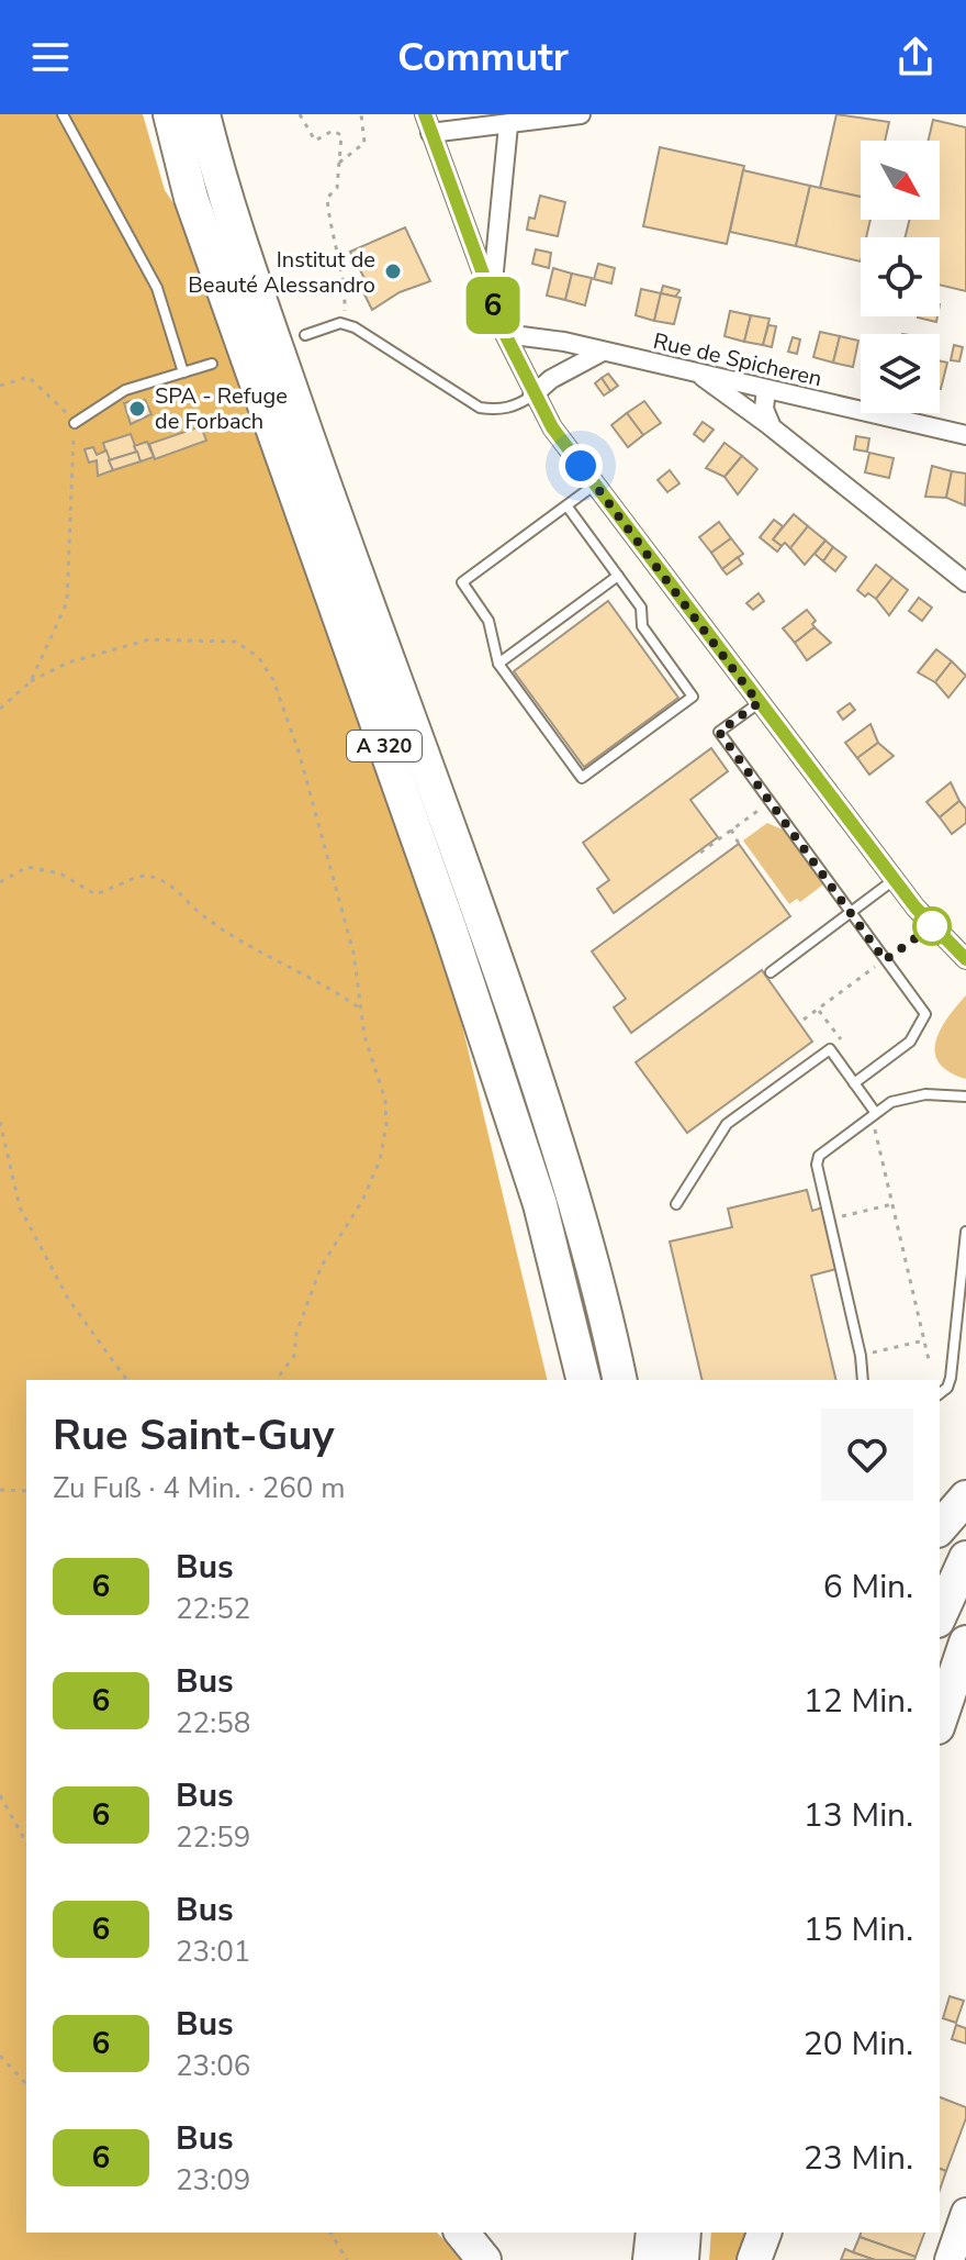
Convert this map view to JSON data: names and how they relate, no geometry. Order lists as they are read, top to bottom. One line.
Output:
{"streets":{"highway":["A 320"],"street":["Rue de Spicheren"]},"places":["Institut de Beauté Alessandro","SPA - Refuge de Forbach"],"lines":["bus line 6"],"north":"bottom right","page":{"header":"Commutr","on_map":"6","heading":["Rue Saint-Guy","Zu Fuß · 4 Min. · 260 m"],"list":[{"mark":"6","name":"Bus","note":"22:52","value":"6 Min."},{"mark":"6","name":"Bus","note":"22:58","value":"12 Min."},{"mark":"6","name":"Bus","note":"22:59","value":"13 Min."},{"mark":"6","name":"Bus","note":"23:01","value":"15 Min."},{"mark":"6","name":"Bus","note":"23:06","value":"20 Min."},{"mark":"6","name":"Bus","note":"23:09","value":"23 Min."}]}}
